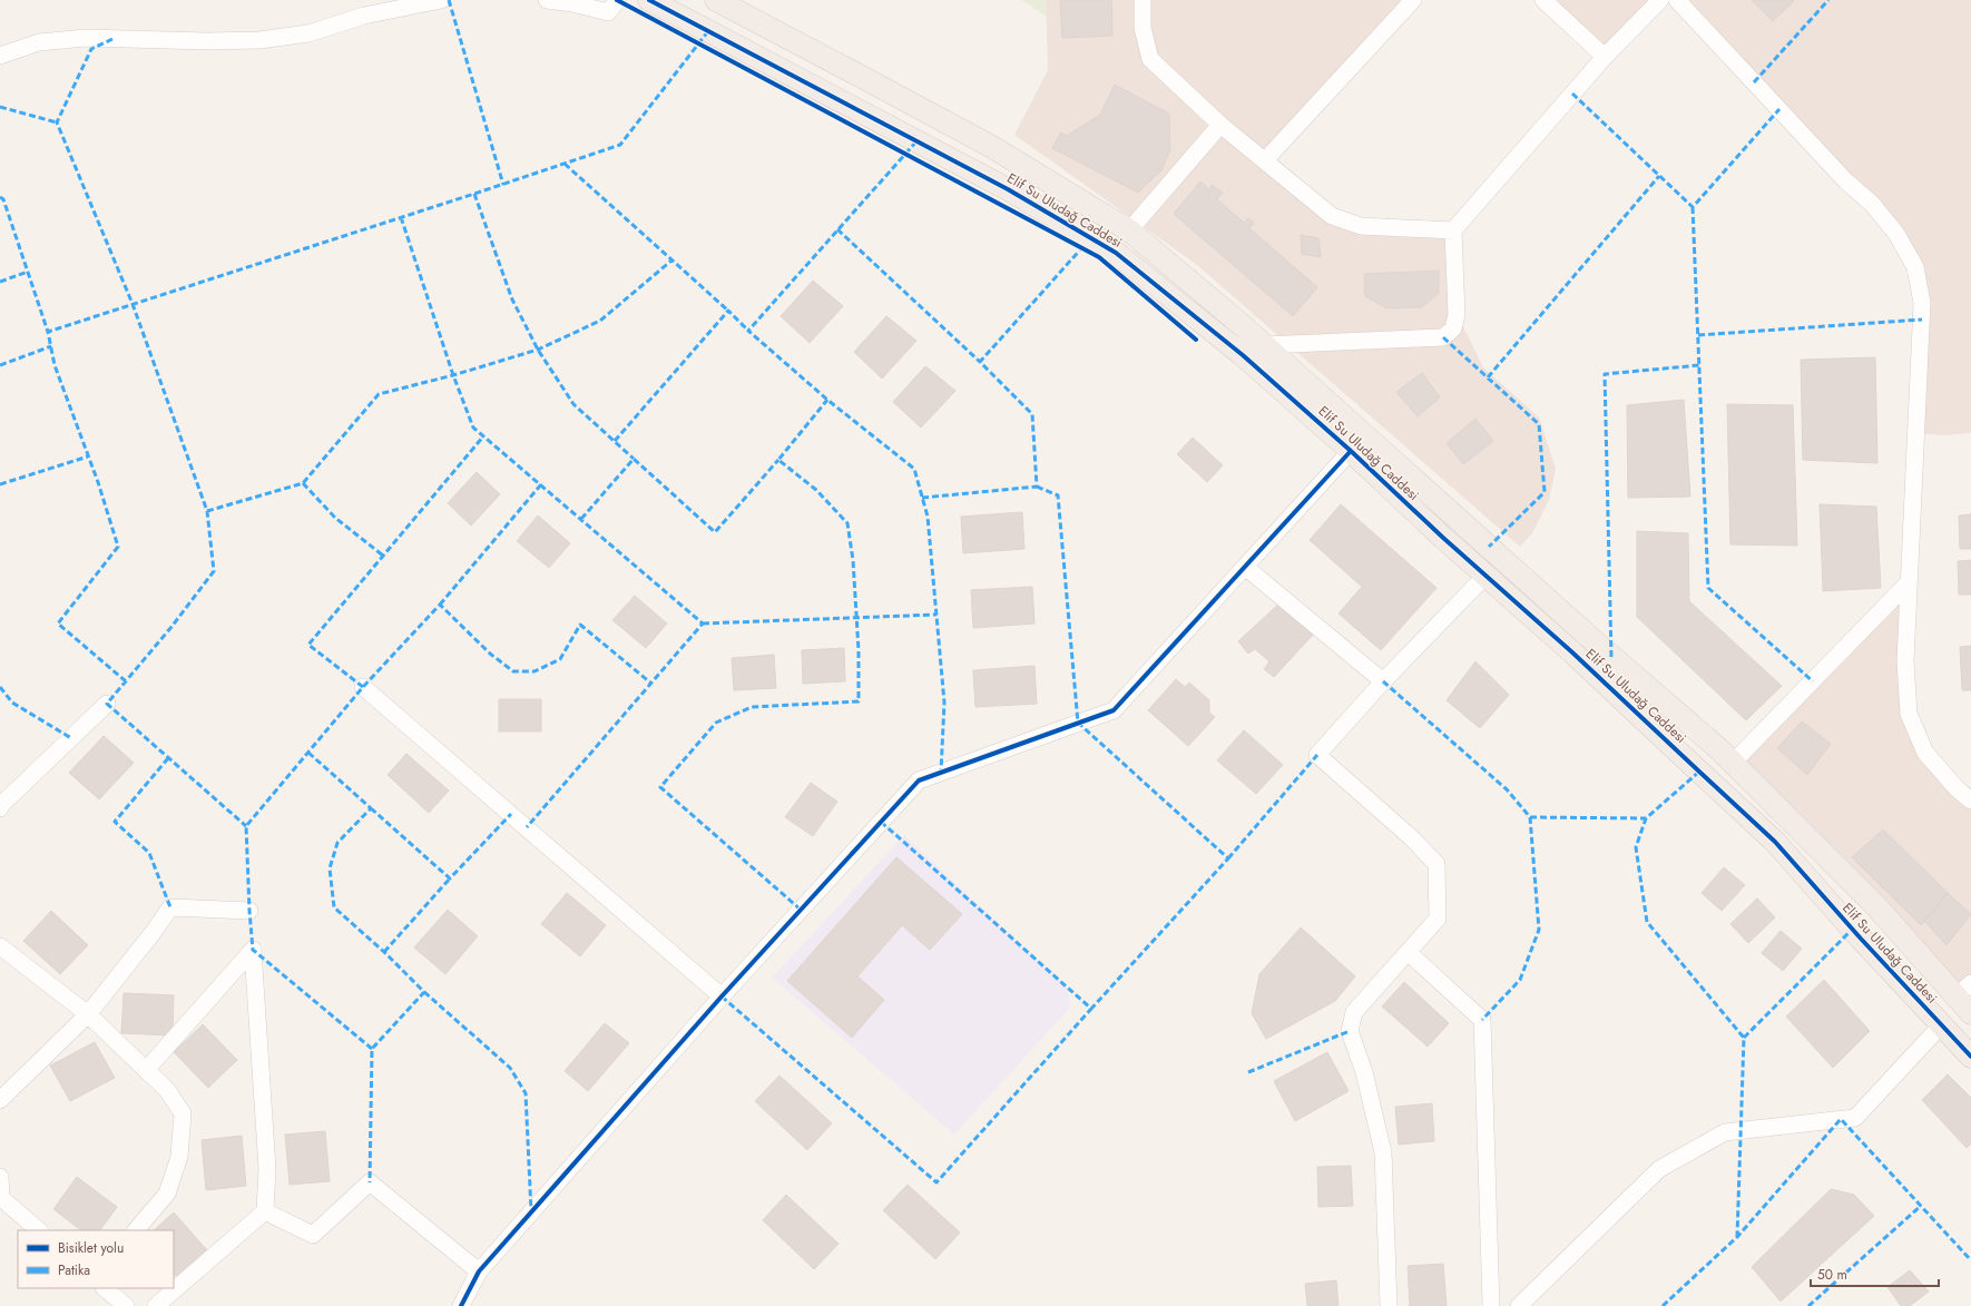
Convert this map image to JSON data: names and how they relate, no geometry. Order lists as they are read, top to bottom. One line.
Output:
{"streets":{"main road":["Elif Su Uludağ Caddesi"]},"legend":["Bisiklet yolu","Patika"],"scale_bar":"50 m"}
